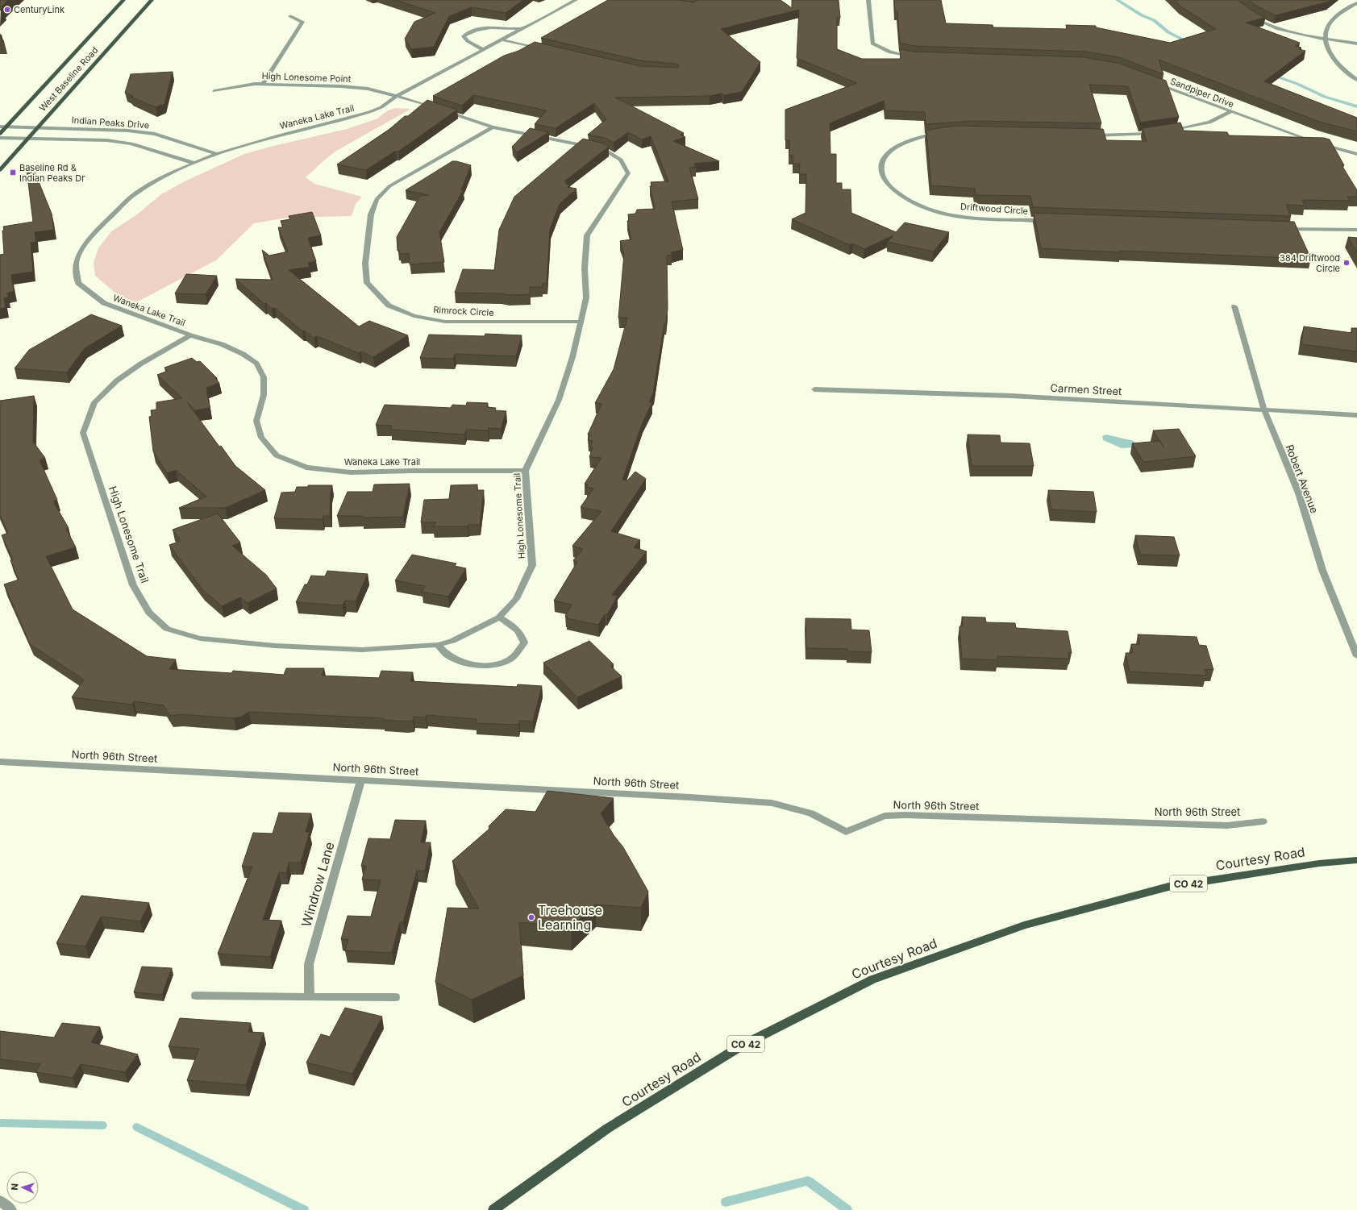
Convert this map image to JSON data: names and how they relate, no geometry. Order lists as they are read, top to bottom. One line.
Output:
{"streets":{"main road":["West Baseline Road","Courtesy Road","CO 42"],"street":["High Lonesome Point","Sandpiper Drive","Waneka Lake Trail","Indian Peaks Drive","Driftwood Circle","Rimrock Circle","Carmen Street","Robert Avenue","High Lonesome Trail","North 96th Street","Windrow Lane"]},"crossings":[["High Lonesome Point","Waneka Lake Trail"],["High Lonesome Point","High Lonesome Trail"],["West Baseline Road","Indian Peaks Drive"],["Waneka Lake Trail","Indian Peaks Drive"],["Waneka Lake Trail","High Lonesome Trail"],["Rimrock Circle","High Lonesome Trail"],["Carmen Street","Robert Avenue"],["North 96th Street","Windrow Lane"]],"places":{"other":["CenturyLink","384 Driftwood Circle","Treehouse Learning"],"transit":["Baseline Rd & Indian Peaks Dr"]},"north":"left"}
